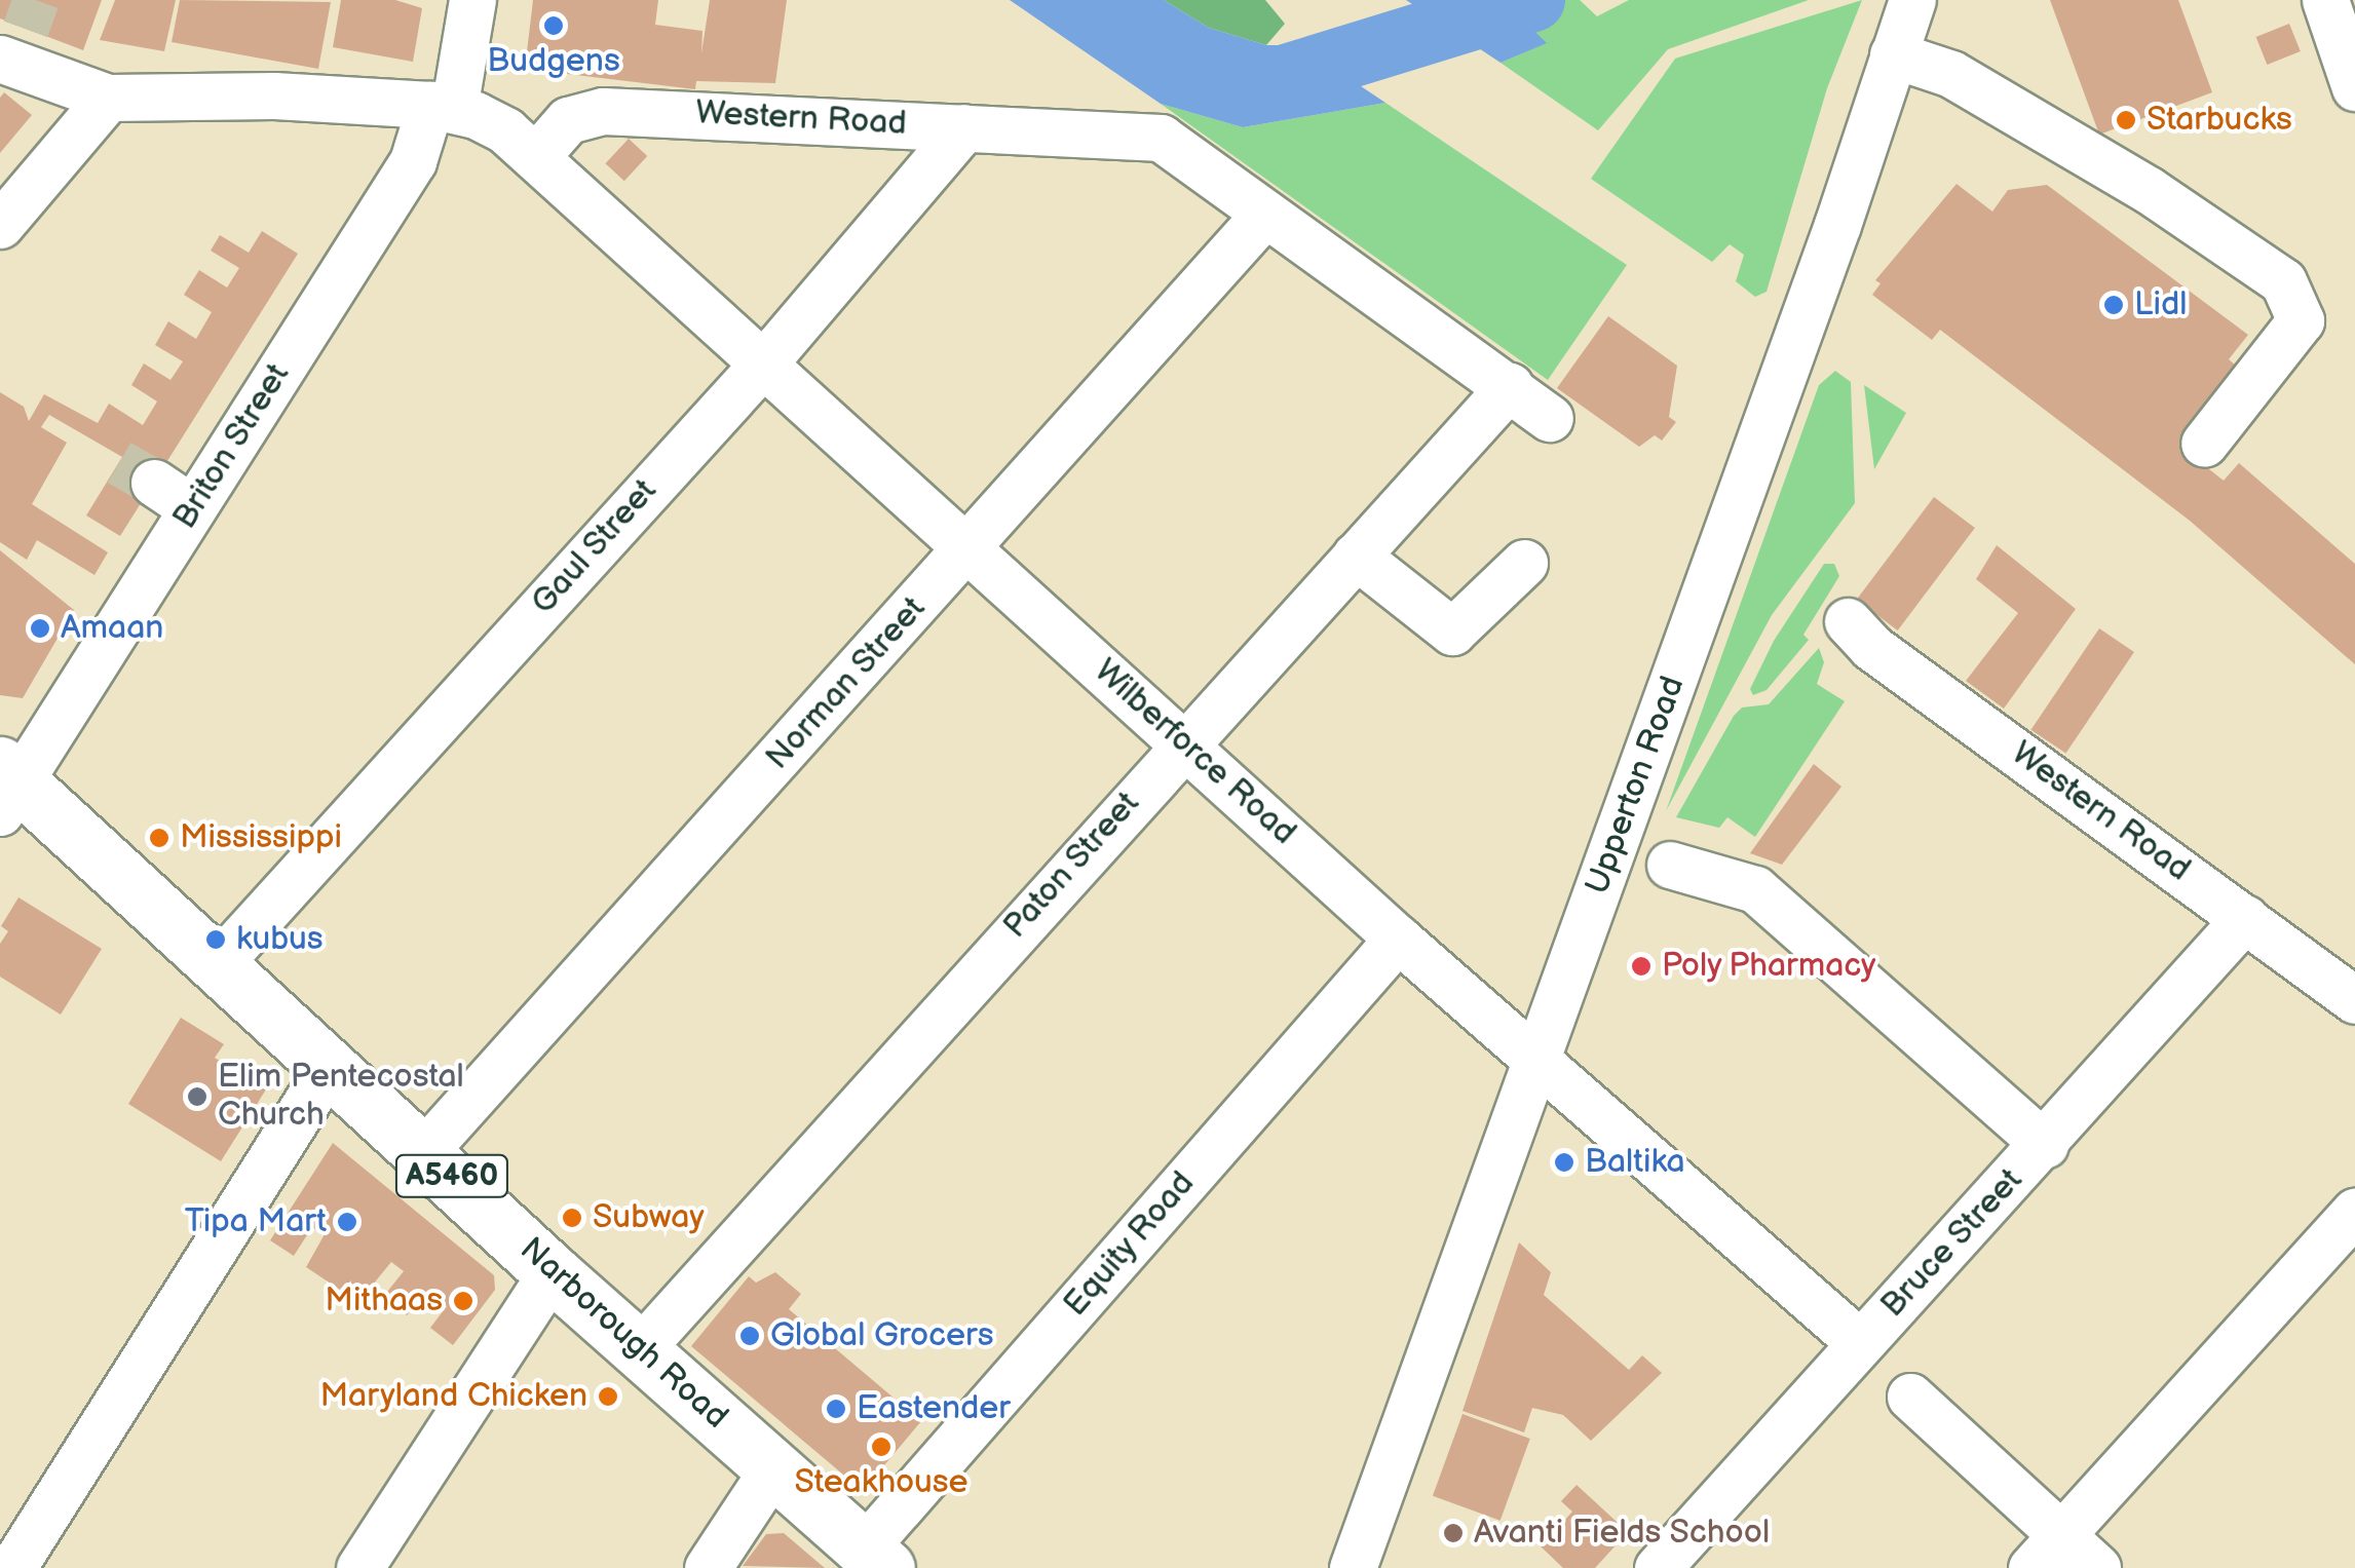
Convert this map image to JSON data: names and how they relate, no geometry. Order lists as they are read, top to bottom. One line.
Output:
{"streets":{"main road":["A5460","Narborough Road"],"street":["Western Road","Briton Street","Gaul Street","Norman Street","Wilberforce Road","Upperton Road","Paton Street","Bruce Street","Equity Road"]},"crossings":[["Western Road","Gaul Street"],["Western Road","Norman Street"],["Western Road","Wilberforce Road"],["Western Road","Paton Street"],["Western Road","Bruce Street"],["Briton Street","Narborough Road"],["Gaul Street","Wilberforce Road"],["Gaul Street","Narborough Road"],["Norman Street","Wilberforce Road"],["Norman Street","Narborough Road"],["Wilberforce Road","Upperton Road"],["Wilberforce Road","Paton Street"],["Wilberforce Road","Bruce Street"],["Wilberforce Road","Equity Road"],["Paton Street","Narborough Road"],["Equity Road","Narborough Road"]],"places":["Budgens","Starbucks","Lidl","Amaan","Mississippi","kubus","Poly Pharmacy","Elim Pentecostal Church","Baltika","Subway","Tipa Mart","Mithaas","Global Grocers","Maryland Chicken","Eastender","Steakhouse","Avanti Fields School"]}
